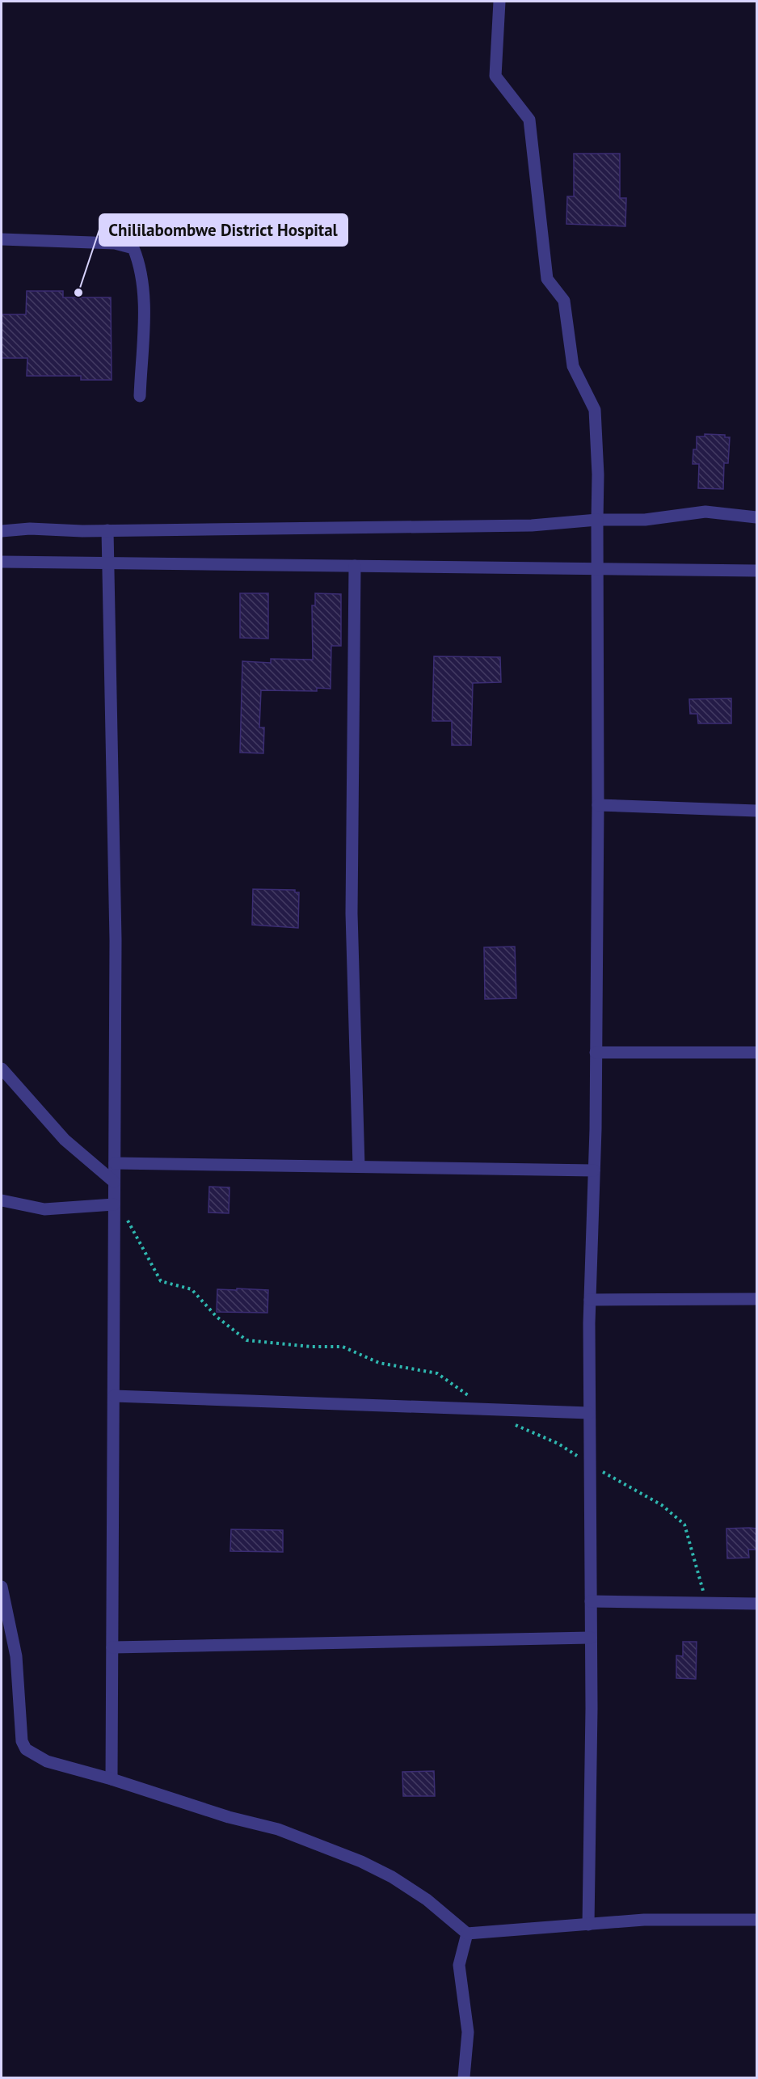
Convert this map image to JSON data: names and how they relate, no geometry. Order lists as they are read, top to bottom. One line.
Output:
{"places":["Chililabombwe District Hospital"]}
